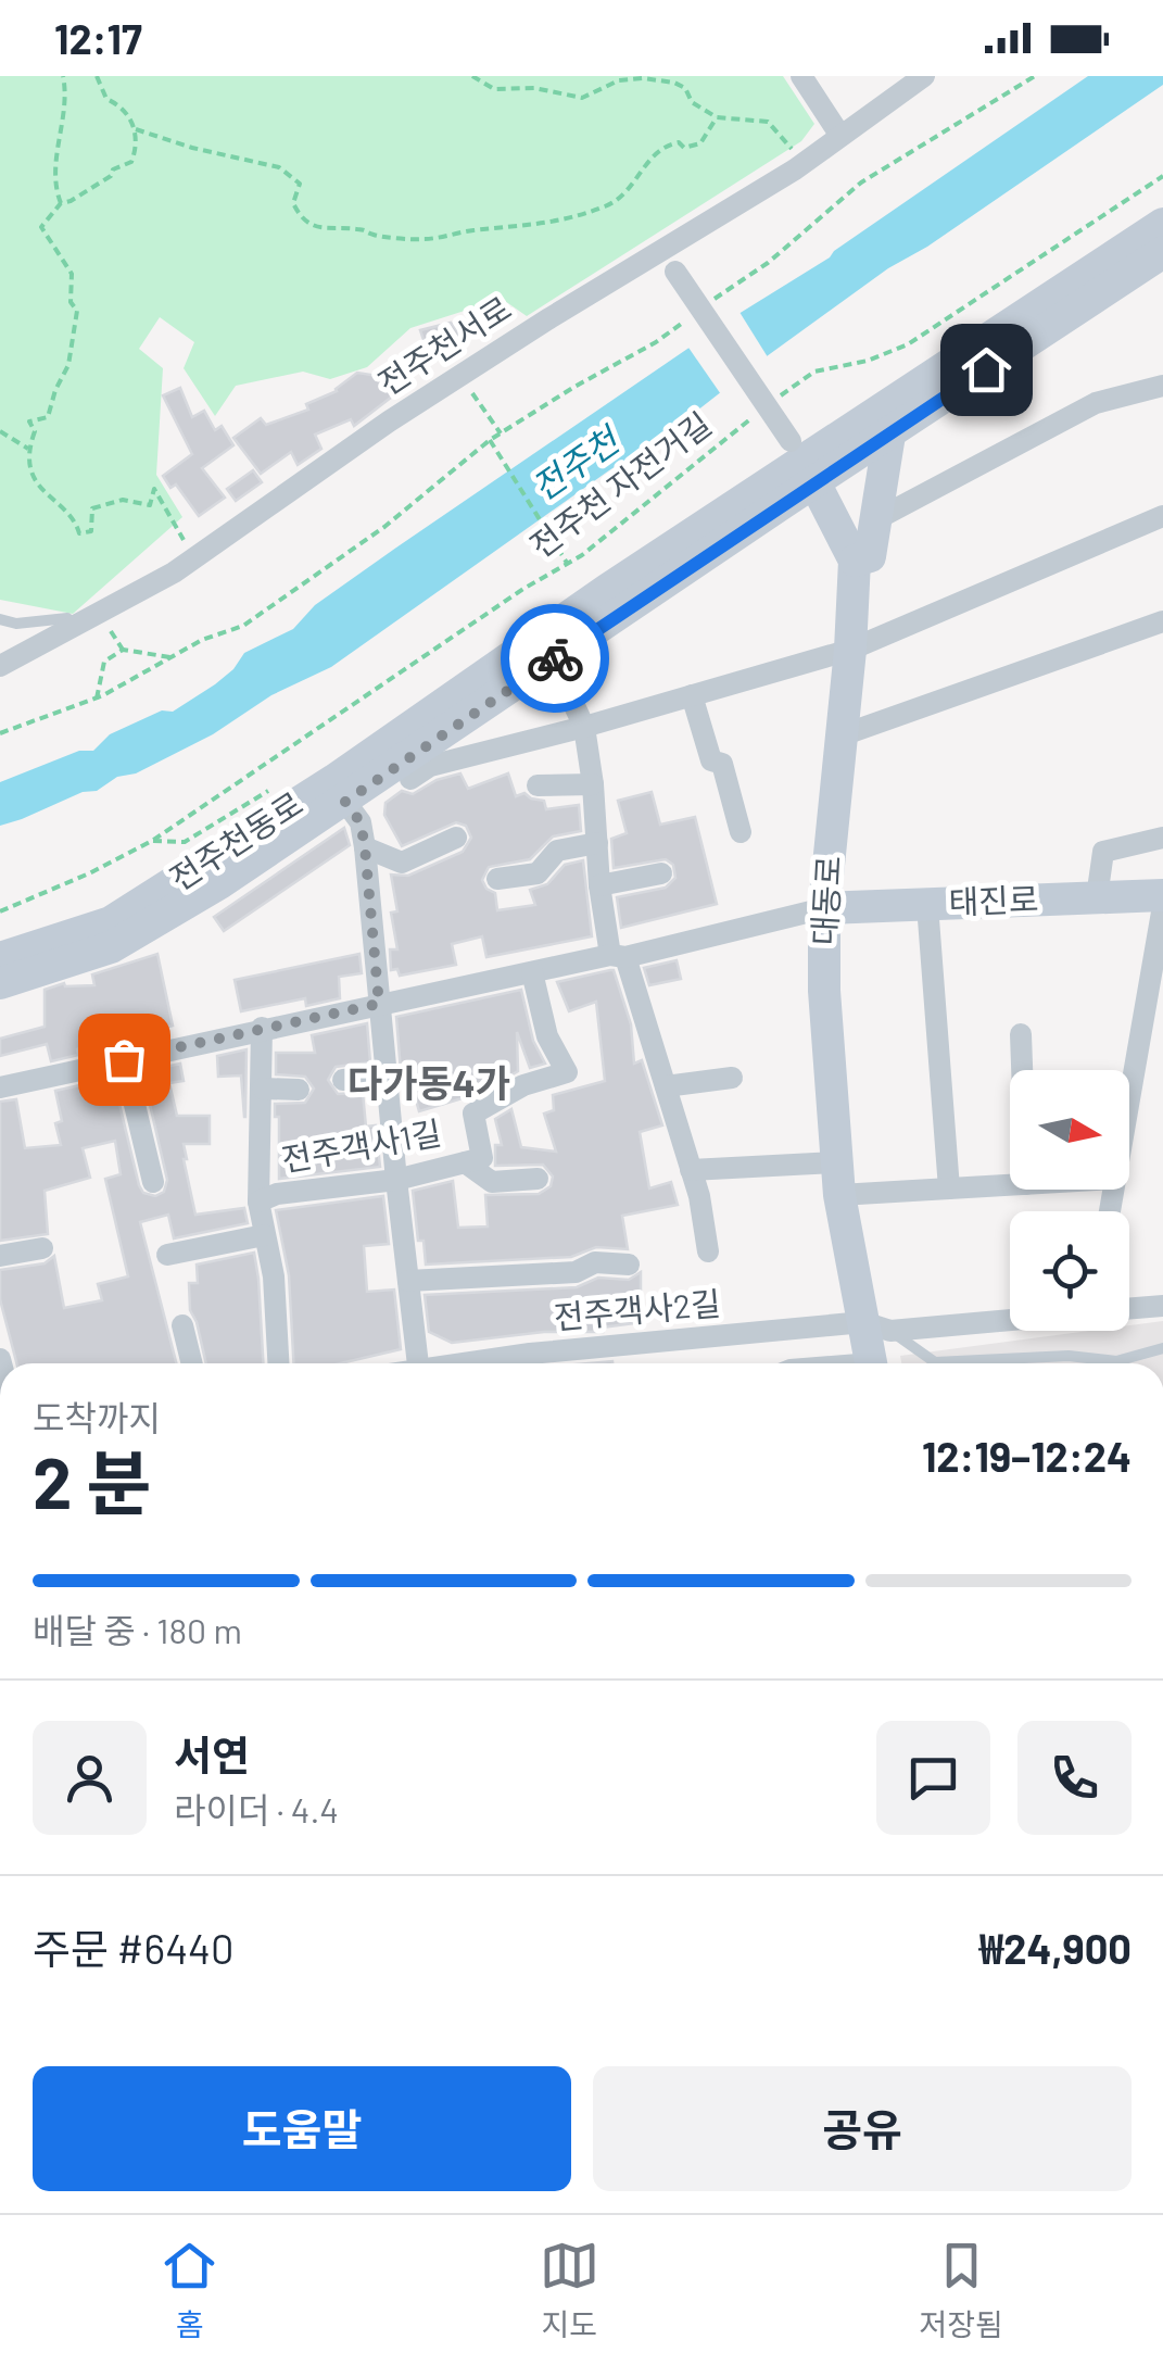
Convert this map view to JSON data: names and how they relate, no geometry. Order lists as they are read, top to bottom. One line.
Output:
{"streets":{"street":["전주천서로","전주천동로","대동로","태진로","전주객사1길","전주객사2길"],"path":["전주천 자전거길"]},"crossings":[["대동로","태진로"],["대동로","전주객사2길"]],"districts":["다가동4가"],"water":["전주천"],"north":"right","page":{"status":"12:17","heading":["2 분","도착까지","12:19–12:24"],"panel":["서연","라이더 · 4.4","주문 #6440","₩24,900"],"bar":"배달 중 · 180 m","buttons":["도움말","공유"],"tabs":["홈","지도","저장됨"]}}
